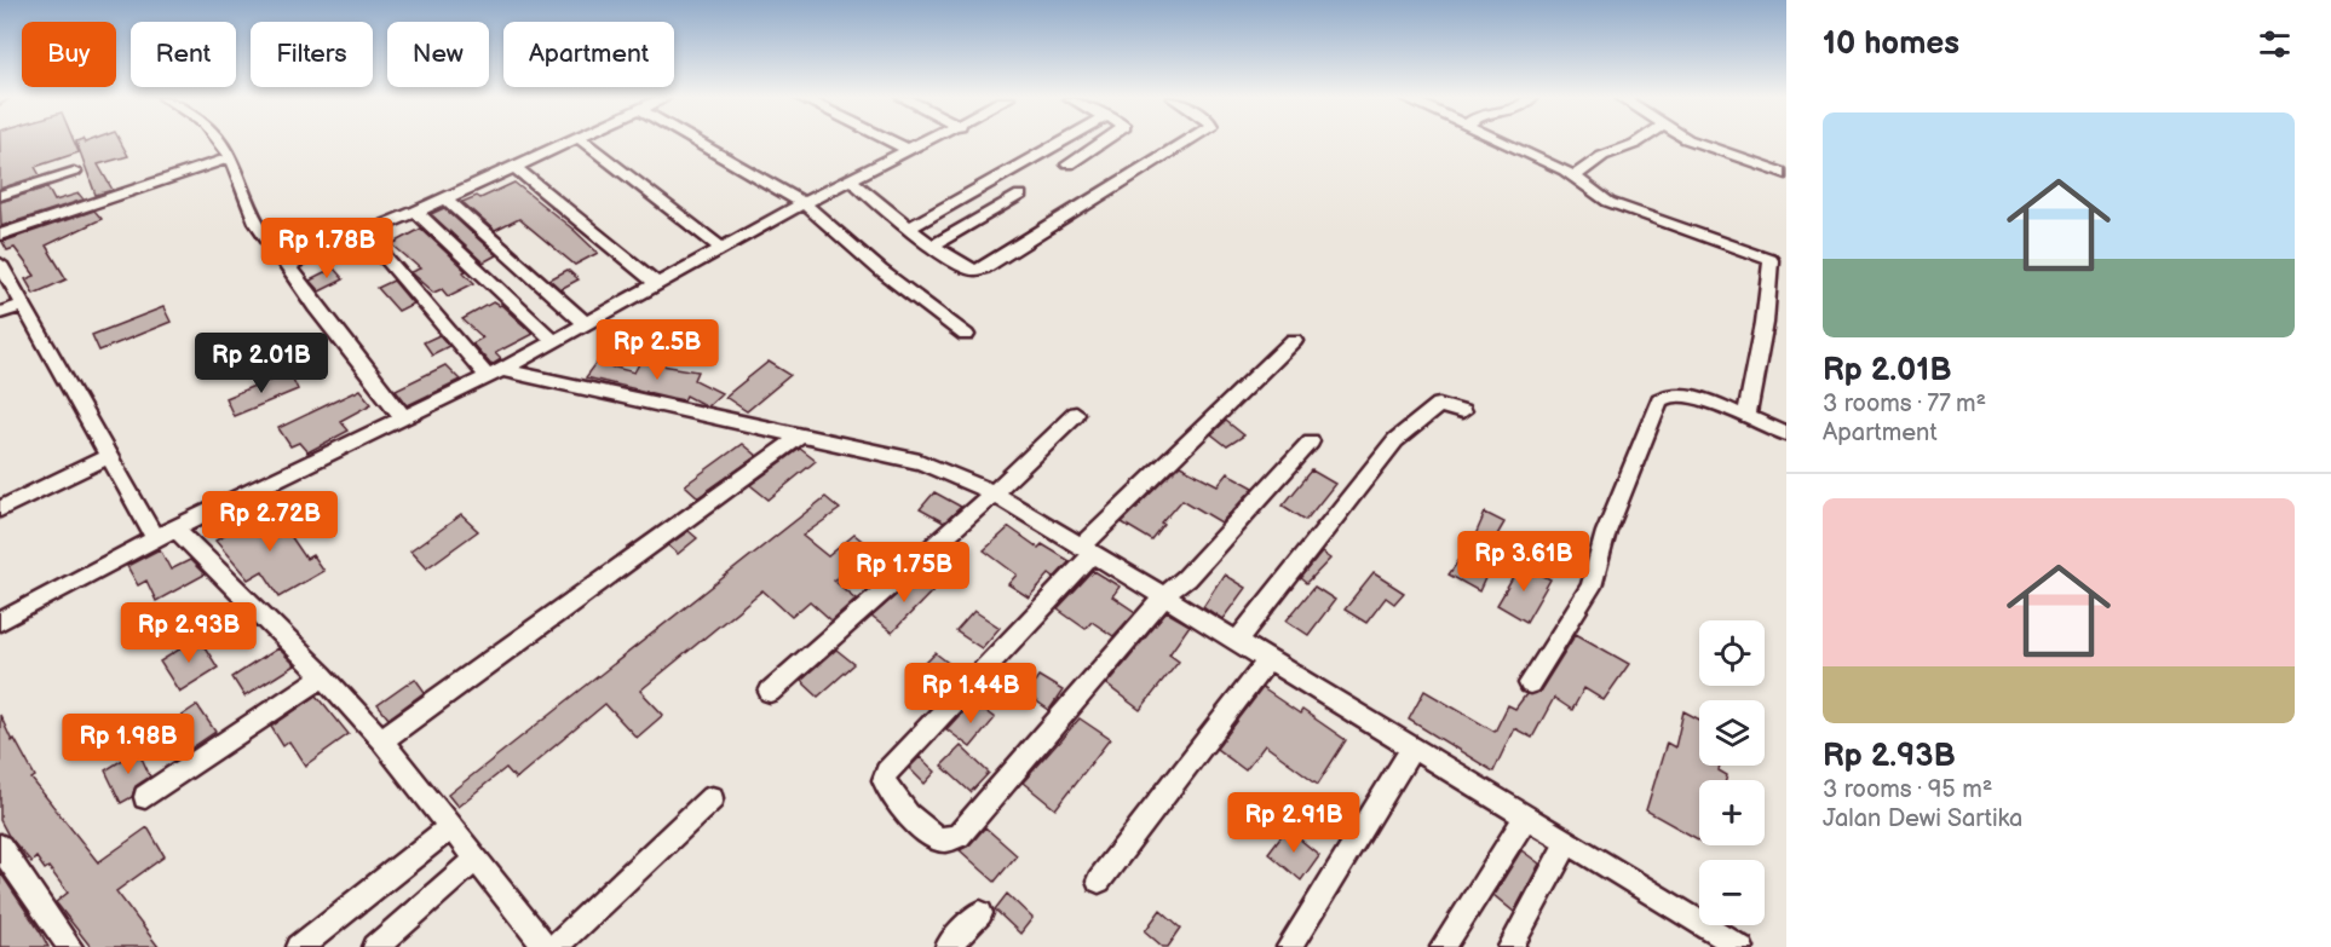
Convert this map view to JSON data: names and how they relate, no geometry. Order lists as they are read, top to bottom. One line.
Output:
{"page":{"heading":"10 homes","chip":["Buy","Rent","Filters","New","Apartment"],"list":[{"name":"Rp 2.01B","note":"3 rooms · 77 m² · Apartment"},{"name":"Rp 2.93B","note":"3 rooms · 95 m² · Jalan Dewi Sartika"}],"price":["Rp 1.78B","Rp 2.5B","Rp 2.01B","Rp 2.72B","Rp 3.61B","Rp 1.75B","Rp 2.93B","Rp 1.44B","Rp 1.98B","Rp 2.91B"],"map_buttons":["+","−"]}}
